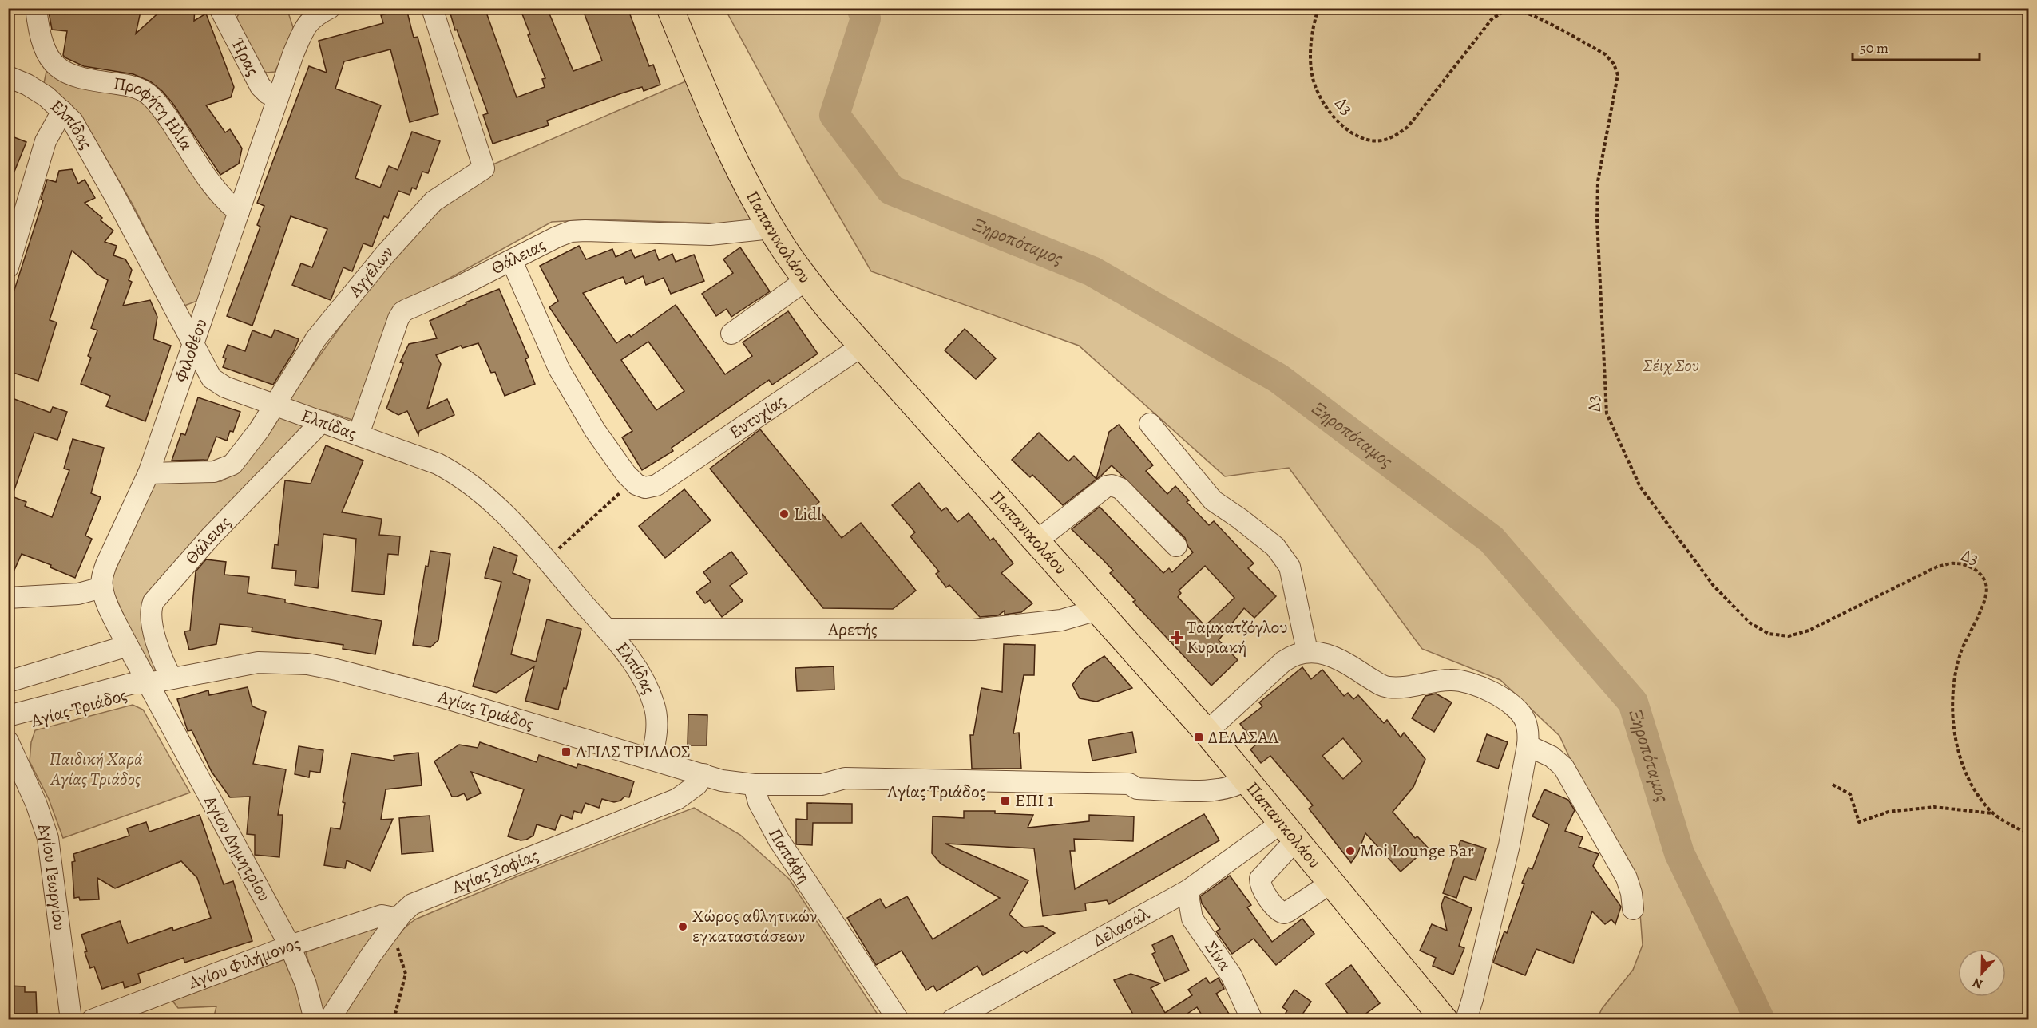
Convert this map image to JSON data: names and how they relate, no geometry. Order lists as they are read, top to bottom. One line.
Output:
{"streets":{"main road":["Παπανικολάου"],"street":["Ήρας","Προφήτη Ηλία","Ελπίδας","Θάλειας","Αγγέλων","Φιλοθέου","Ευτυχίας","Αρετής","Αγίας Τριάδος","Αγίου Δημητρίου","Παπάφη","Αγίας Σοφίας","Αγίου Γεωργίου","Δελασάλ","Σίνα","Αγίου Φιλήμονος"],"path":["Δ3"]},"crossings":[["Ήρας","Φιλοθέου"],["Προφήτη Ηλία","Φιλοθέου"],["Ελπίδας","Θάλειας"],["Ελπίδας","Αγγέλων"],["Ελπίδας","Φιλοθέου"],["Ελπίδας","Αρετής"],["Ελπίδας","Αγίας Τριάδος"],["Παπανικολάου","Θάλειας"],["Παπανικολάου","Ευτυχίας"],["Παπανικολάου","Αρετής"],["Παπανικολάου","Αγίας Τριάδος"],["Παπανικολάου","Δελασάλ"],["Θάλειας","Αγίας Τριάδος"],["Αγγέλων","Φιλοθέου"],["Αγίας Τριάδος","Αγίου Δημητρίου"],["Αγίας Τριάδος","Παπάφη"],["Αγίας Τριάδος","Αγίας Σοφίας"],["Αγίου Δημητρίου","Αγίου Φιλήμονος"],["Αγίας Σοφίας","Αγίου Φιλήμονος"],["Δελασάλ","Σίνα"]],"water":["Ξηροπόταμος"],"parks":["Σέιχ Σου","Παιδική Χαρά Αγίας Τριάδος"],"places":{"other":["Lidl","Moi Lounge Bar","Χώρος αθλητικών εγκαταστάσεων"],"health":["Ταμκατζόγλου Κυριακή"],"transit":["ΔΕΛΑΣΑΛ","ΑΓΙΑΣ ΤΡΙΑΔΟΣ","ΕΠΙ 1"]},"scale_bar":"50 m","north":"bottom"}
